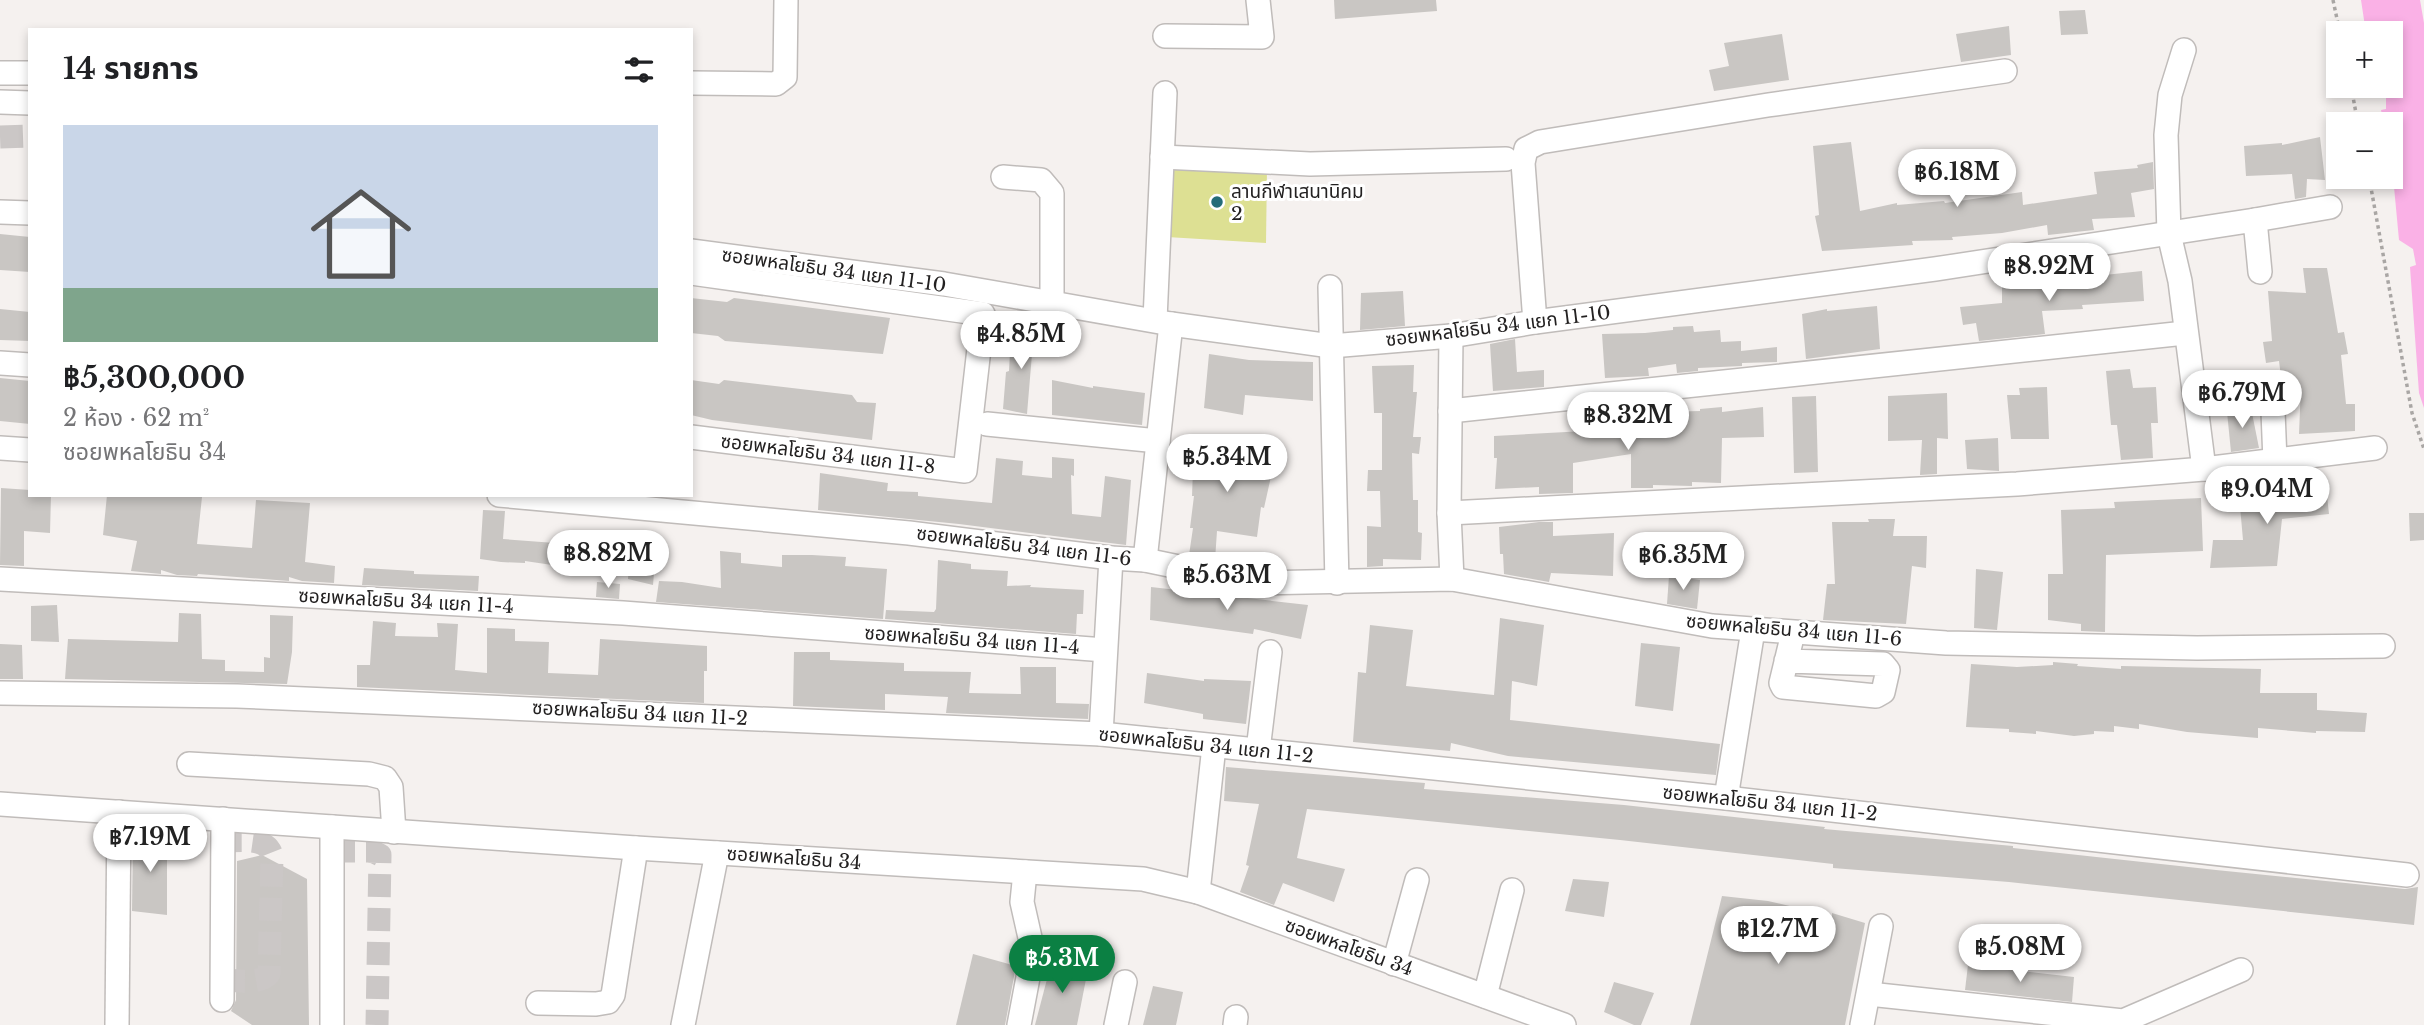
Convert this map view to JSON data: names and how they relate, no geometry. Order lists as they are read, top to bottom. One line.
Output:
{"streets":{"street":["ซอยพหลโยธิน 34 แยก 11-10","ซอยพหลโยธิน 34 แยก 11-8","ซอยพหลโยธิน 34 แยก 11-6","ซอยพหลโยธิน 34 แยก 11-4","ซอยพหลโยธิน 34 แยก 11-2","ซอยพหลโยธิน 34"]},"places":["ลานกีฬาเสนานิคม 2"],"page":{"map_buttons":["+","−"],"heading":"14 รายการ","list":[{"name":"฿5,300,000","note":"2 ห้อง · 62 m² · ซอยพหลโยธิน 34"}],"price":["฿6.18M","฿8.92M","฿4.85M","฿6.79M","฿8.32M","฿5.34M","฿9.04M","฿8.82M","฿6.35M","฿5.63M","฿7.19M","฿12.7M","฿5.08M","฿5.3M"]}}
